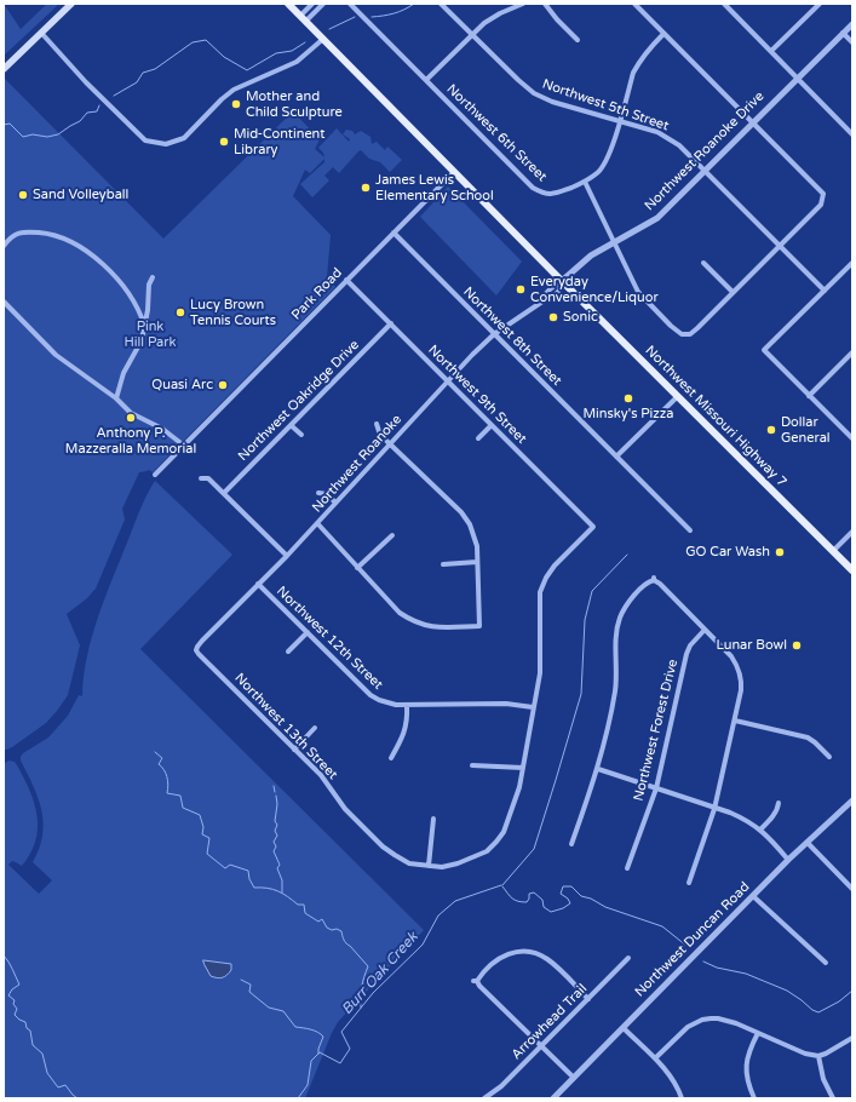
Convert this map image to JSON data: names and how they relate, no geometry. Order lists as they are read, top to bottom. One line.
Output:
{"streets":{"main road":["Northwest Missouri Highway 7"],"street":["Northwest 5th Street","Northwest 6th Street","Northwest Roanoke Drive","Park Road","Northwest 8th Street","Northwest 9th Street","Northwest Oakridge Drive","Northwest Roanoke","Northwest 12th Street","Northwest 13th Street","Northwest Forest Drive","Northwest Duncan Road","Arrowhead Trail"]},"crossings":[["Northwest 5th Street","Northwest 6th Street"],["Northwest 5th Street","Northwest Roanoke Drive"],["Northwest Roanoke Drive","Northwest Missouri Highway 7"],["Northwest Roanoke Drive","Northwest Roanoke"],["Park Road","Northwest 8th Street"],["Park Road","Northwest 9th Street"],["Park Road","Northwest Missouri Highway 7"],["Northwest 8th Street","Northwest Roanoke"],["Northwest 9th Street","Northwest Oakridge Drive"],["Northwest 9th Street","Northwest Roanoke"],["Northwest 9th Street","Northwest 13th Street"],["Northwest Missouri Highway 7","Northwest Roanoke"],["Northwest Roanoke","Northwest 12th Street"],["Northwest Roanoke","Northwest 13th Street"],["Northwest 12th Street","Northwest 13th Street"]],"water":["Burr Oak Creek"],"parks":["Pink Hill Park"],"places":["Mother and Child Sculpture","Mid-Continent Library","James Lewis Elementary School","Sand Volleyball","Everyday Convenience/Liquor","Lucy Brown Tennis Courts","Sonic","Quasi Arc","Minsky's Pizza","Anthony P. Mazzeralla Memorial","Dollar General","GO Car Wash","Lunar Bowl"]}
